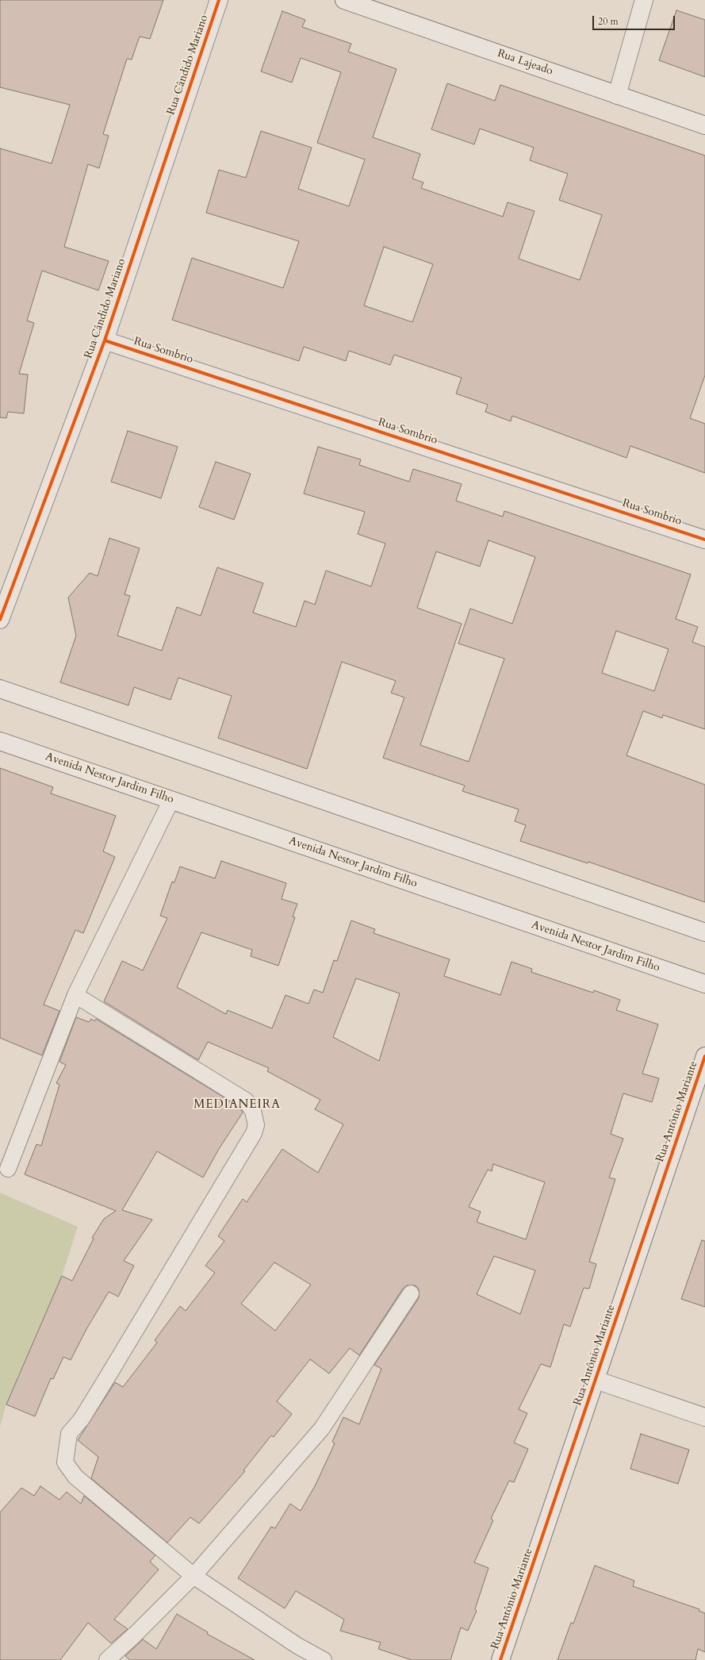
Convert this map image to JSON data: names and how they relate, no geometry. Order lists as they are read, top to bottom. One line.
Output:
{"streets":{"street":["Rua Lajeado","Rua Cândido Mariano","Rua Sombrio","Avenida Nestor Jardim Filho","Rua Antônio Mariante"]},"crossings":[["Rua Cândido Mariano","Rua Sombrio"]],"districts":["MEDIANEIRA"],"scale_bar":"20 m"}
